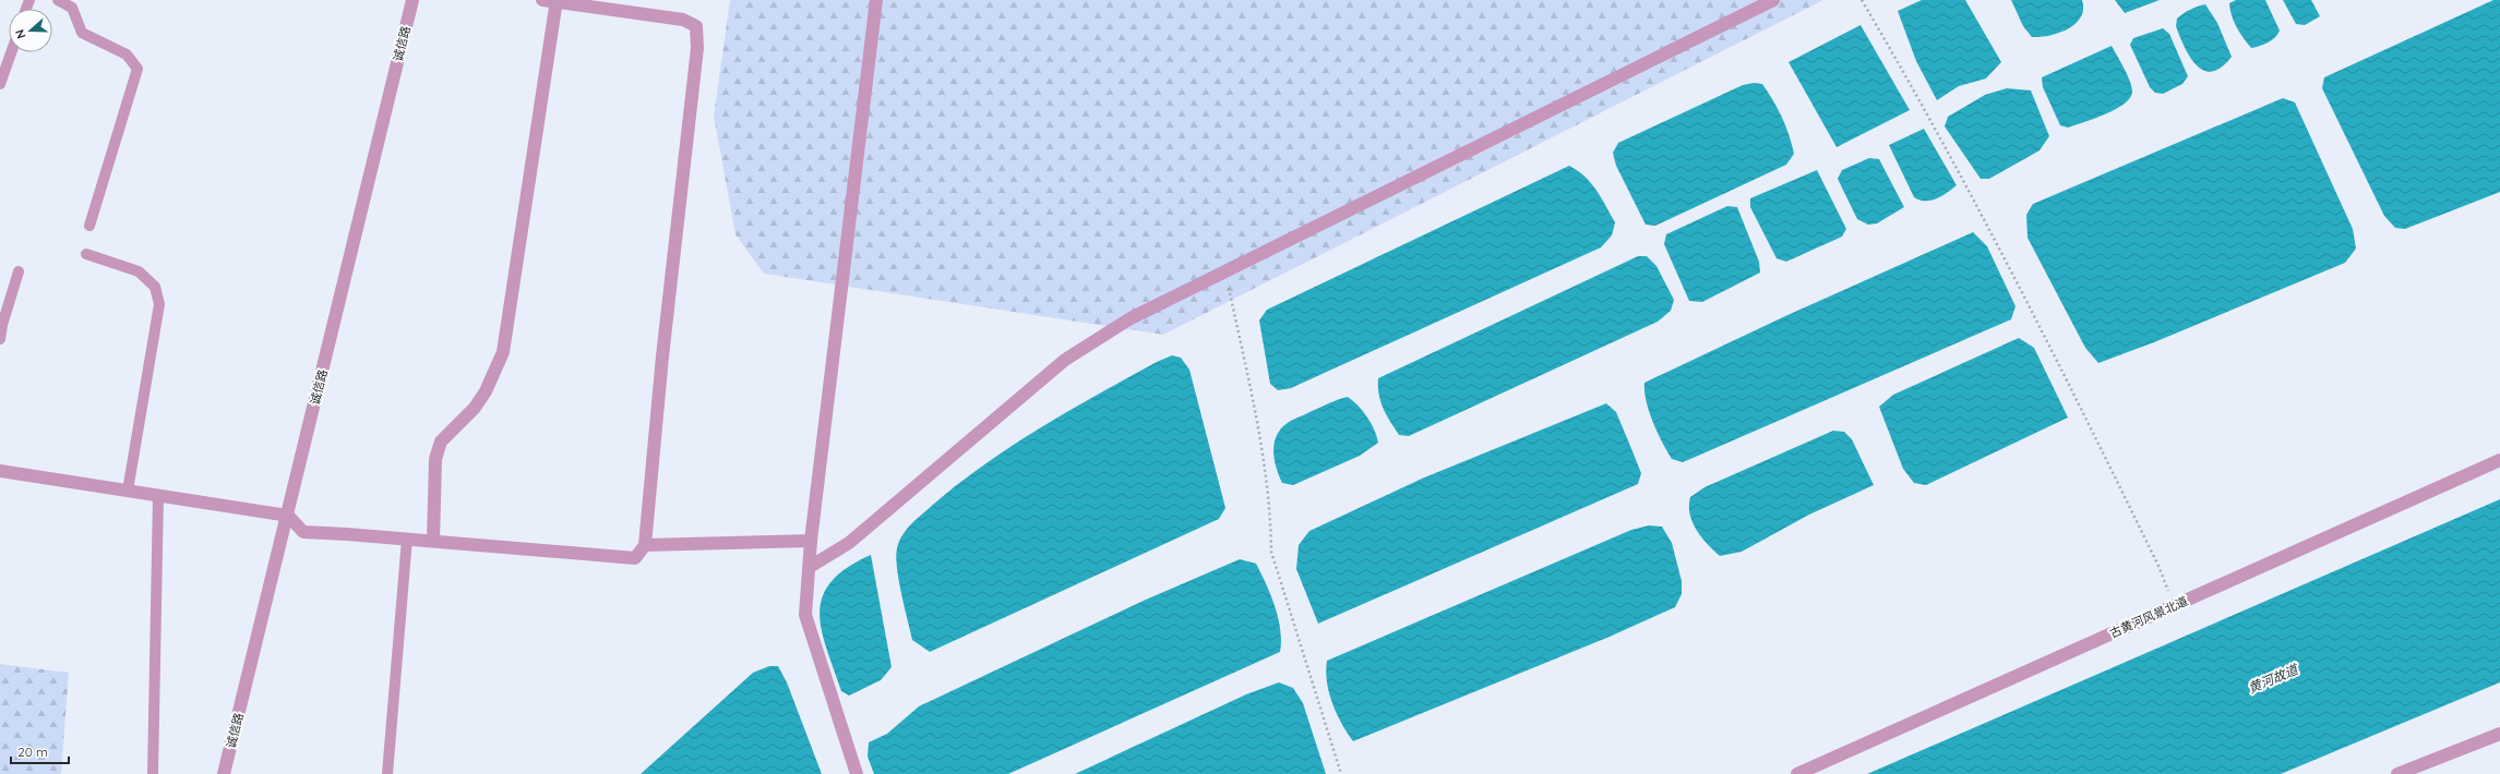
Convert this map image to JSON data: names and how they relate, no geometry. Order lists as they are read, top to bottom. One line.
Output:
{"streets":{"street":["诚信路","古黄河风景北道"]},"water":["黄河故道"],"scale_bar":"20 m","north":"left"}
